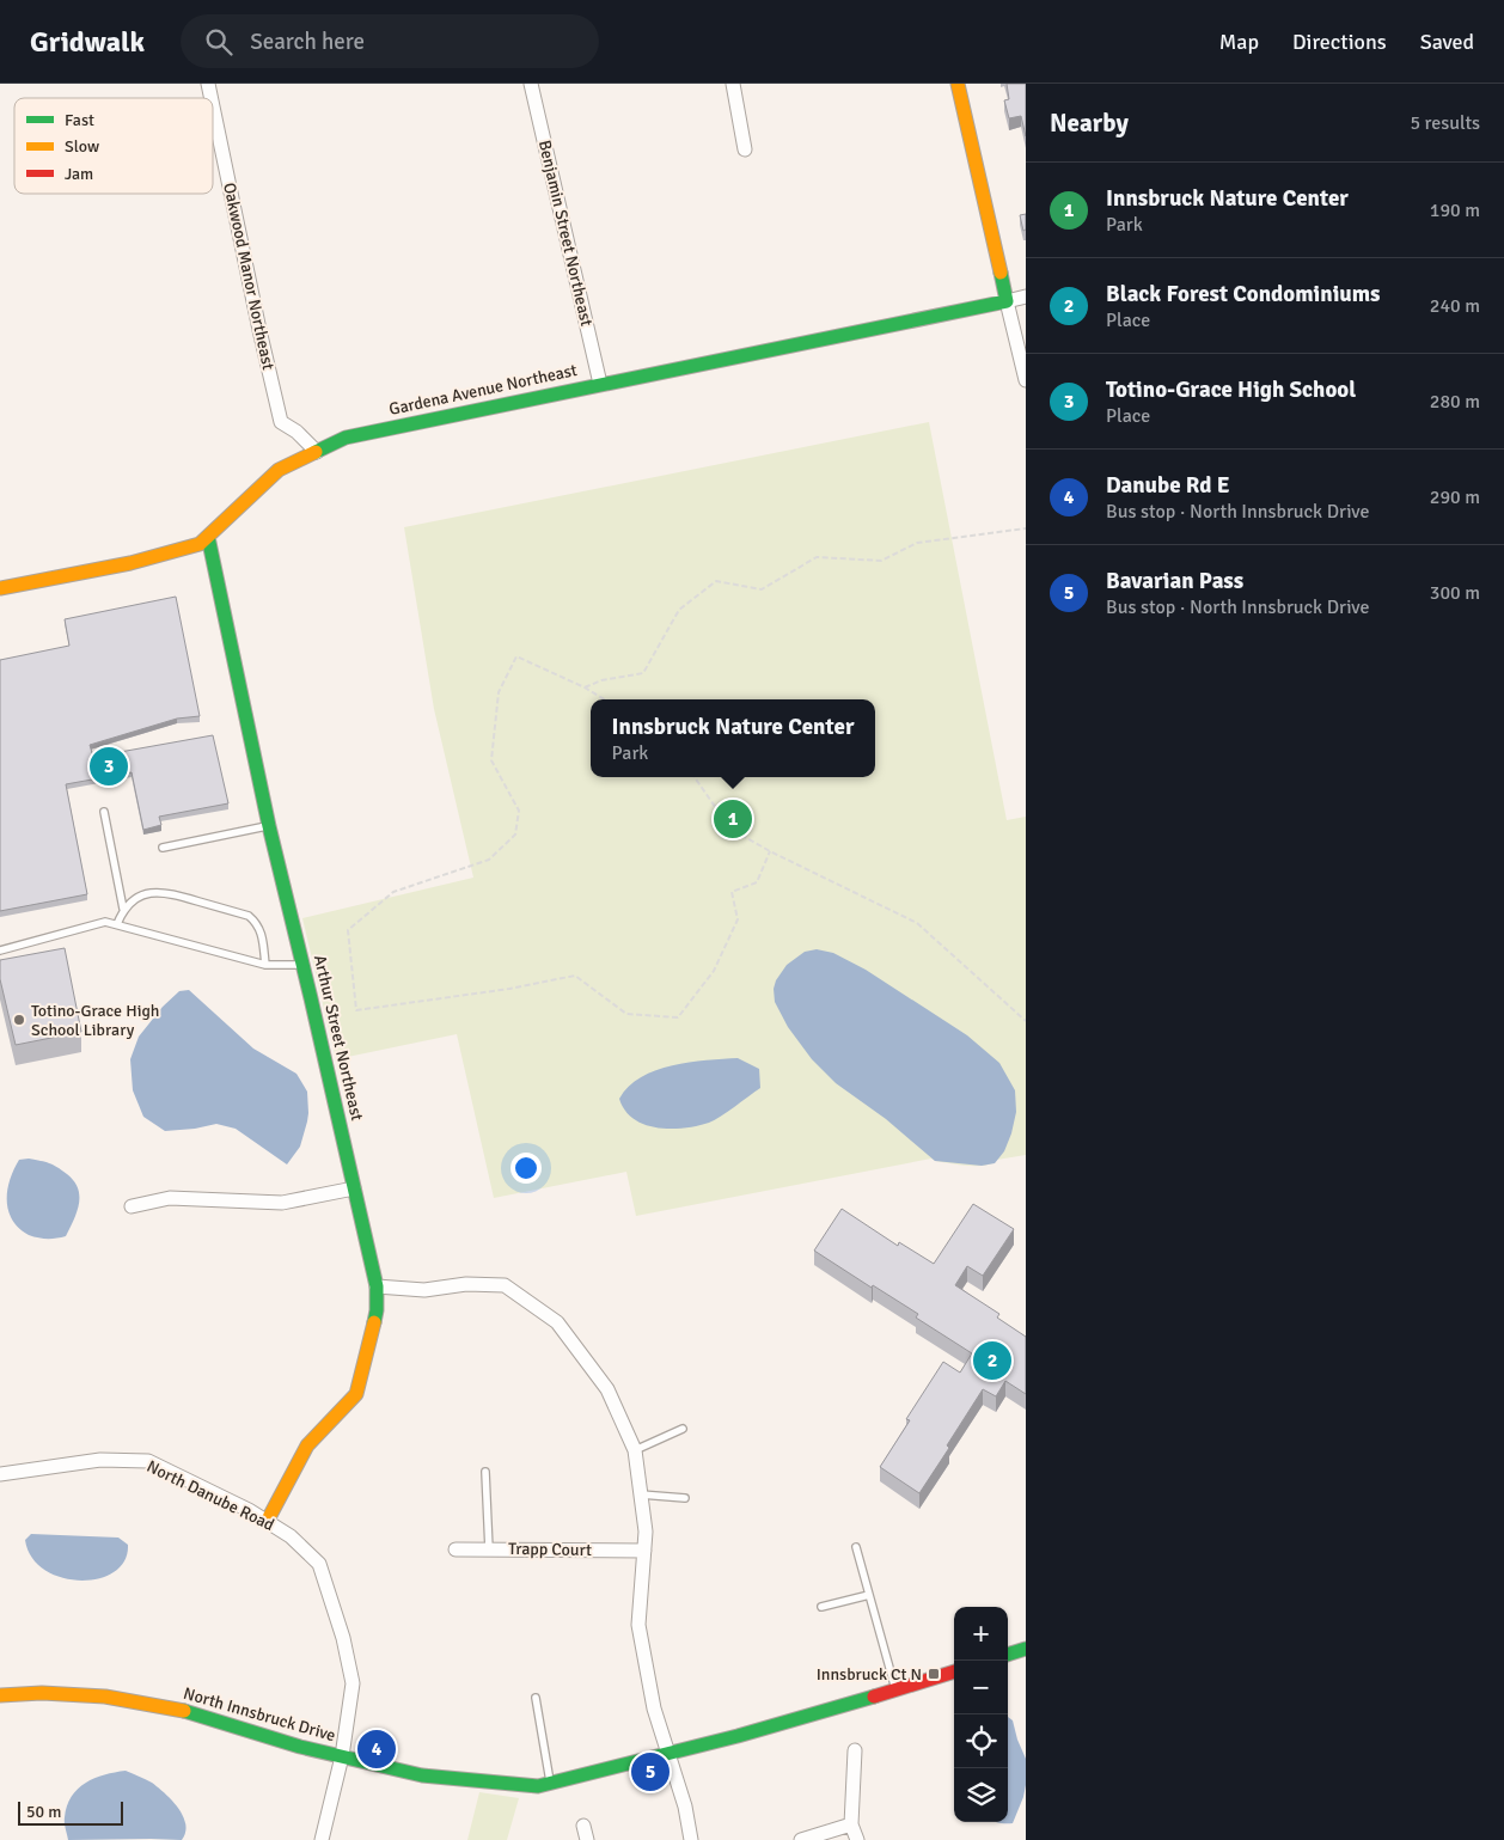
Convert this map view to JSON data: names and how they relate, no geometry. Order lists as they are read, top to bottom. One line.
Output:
{"streets":{"street":["Benjamin Street Northeast","Oakwood Manor Northeast","Gardena Avenue Northeast","Arthur Street Northeast","North Danube Road","Trapp Court","North Innsbruck Drive"]},"crossings":[["Benjamin Street Northeast","Gardena Avenue Northeast"],["Oakwood Manor Northeast","Gardena Avenue Northeast"],["Gardena Avenue Northeast","Arthur Street Northeast"],["Arthur Street Northeast","North Danube Road"],["North Danube Road","North Innsbruck Drive"]],"places":{"other":["Totino-Grace High School Library"],"transit":["Innsbruck Ct N"]},"legend":["Fast","Slow","Jam"],"scale_bar":"50 m","page":{"header":"Gridwalk","search":"Search here","nav":["Map","Directions","Saved"],"heading":["Nearby","5 results"],"list":[{"mark":"1","name":"Innsbruck Nature Center","note":"Park","value":"190 m"},{"mark":"2","name":"Black Forest Condominiums","note":"Place","value":"240 m"},{"mark":"3","name":"Totino-Grace High School","note":"Place","value":"280 m"},{"mark":"4","name":"Danube Rd E","note":"Bus stop · North Innsbruck Drive","value":"290 m"},{"mark":"5","name":"Bavarian Pass","note":"Bus stop · North Innsbruck Drive","value":"300 m"}],"popup":["Innsbruck Nature Center","Park"],"pins":["3","1","2","4","5"],"map_buttons":["+","−"],"scale":"50 m"}}
